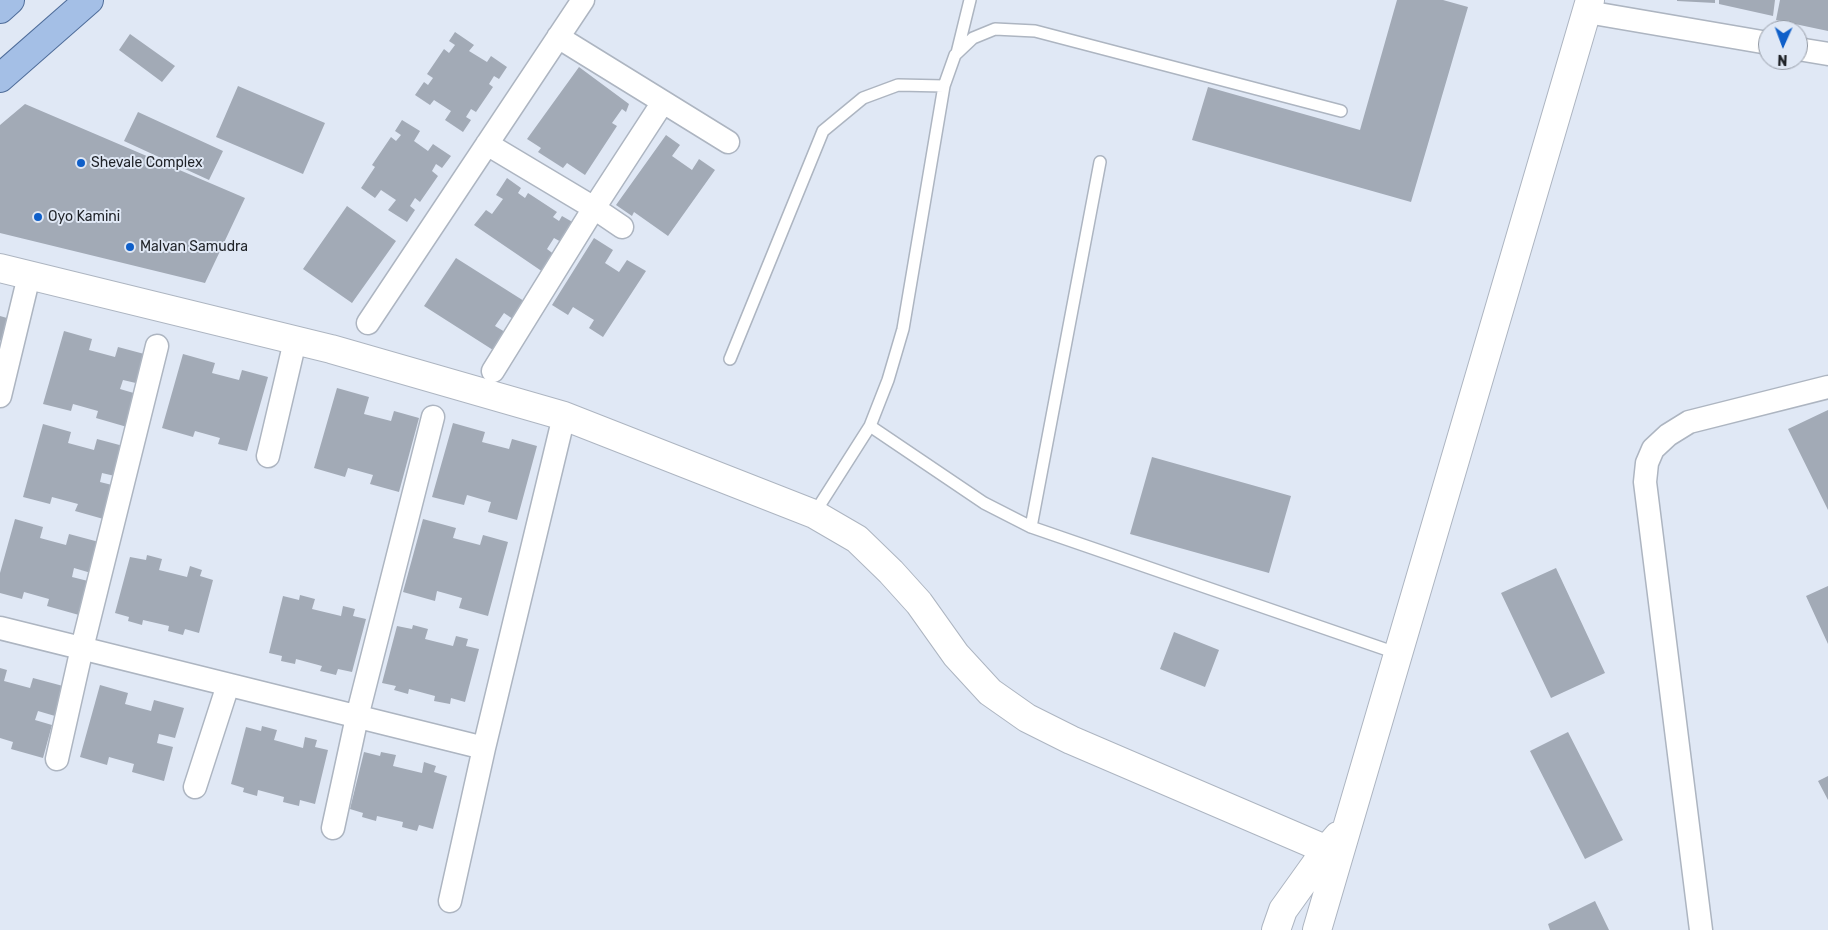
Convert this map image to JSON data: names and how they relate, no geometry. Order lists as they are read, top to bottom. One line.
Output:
{"places":["Shevale Complex","Oyo Kamini","Malvan Samudra"],"north":"bottom"}
